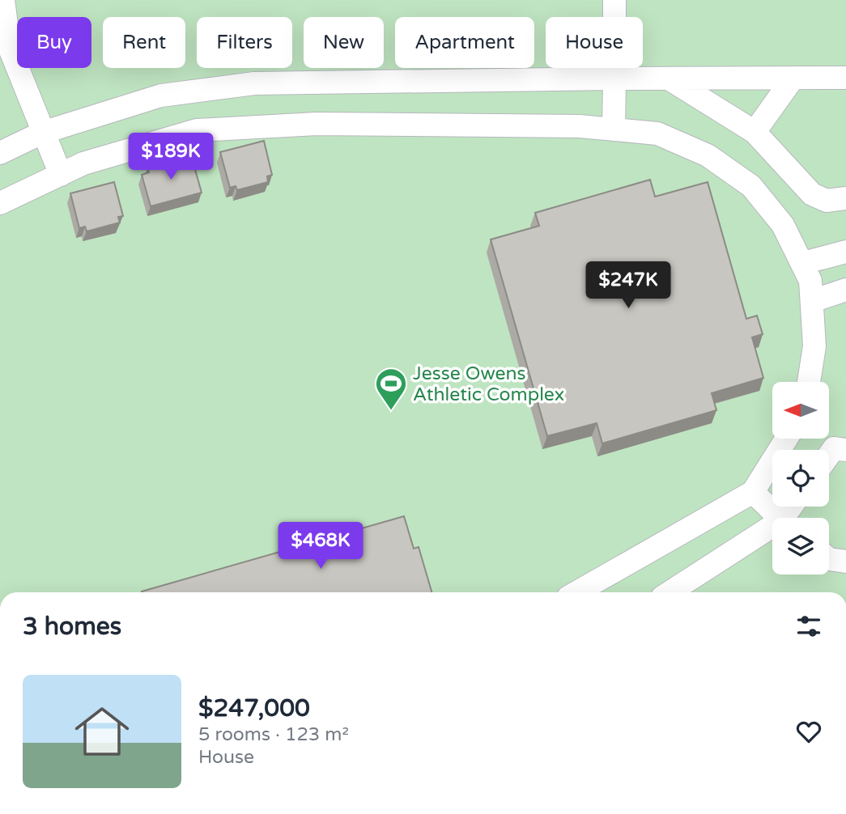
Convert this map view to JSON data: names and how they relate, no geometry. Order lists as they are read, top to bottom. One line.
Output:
{"places":{"sports":["Jesse Owens Athletic Complex"]},"north":"left","page":{"chip":["Buy","Rent","Filters","New","Apartment","House"],"price":["$189K","$247K","$468K"],"heading":"3 homes","list":[{"name":"$247,000","note":"5 rooms · 123 m² · House"}]}}
